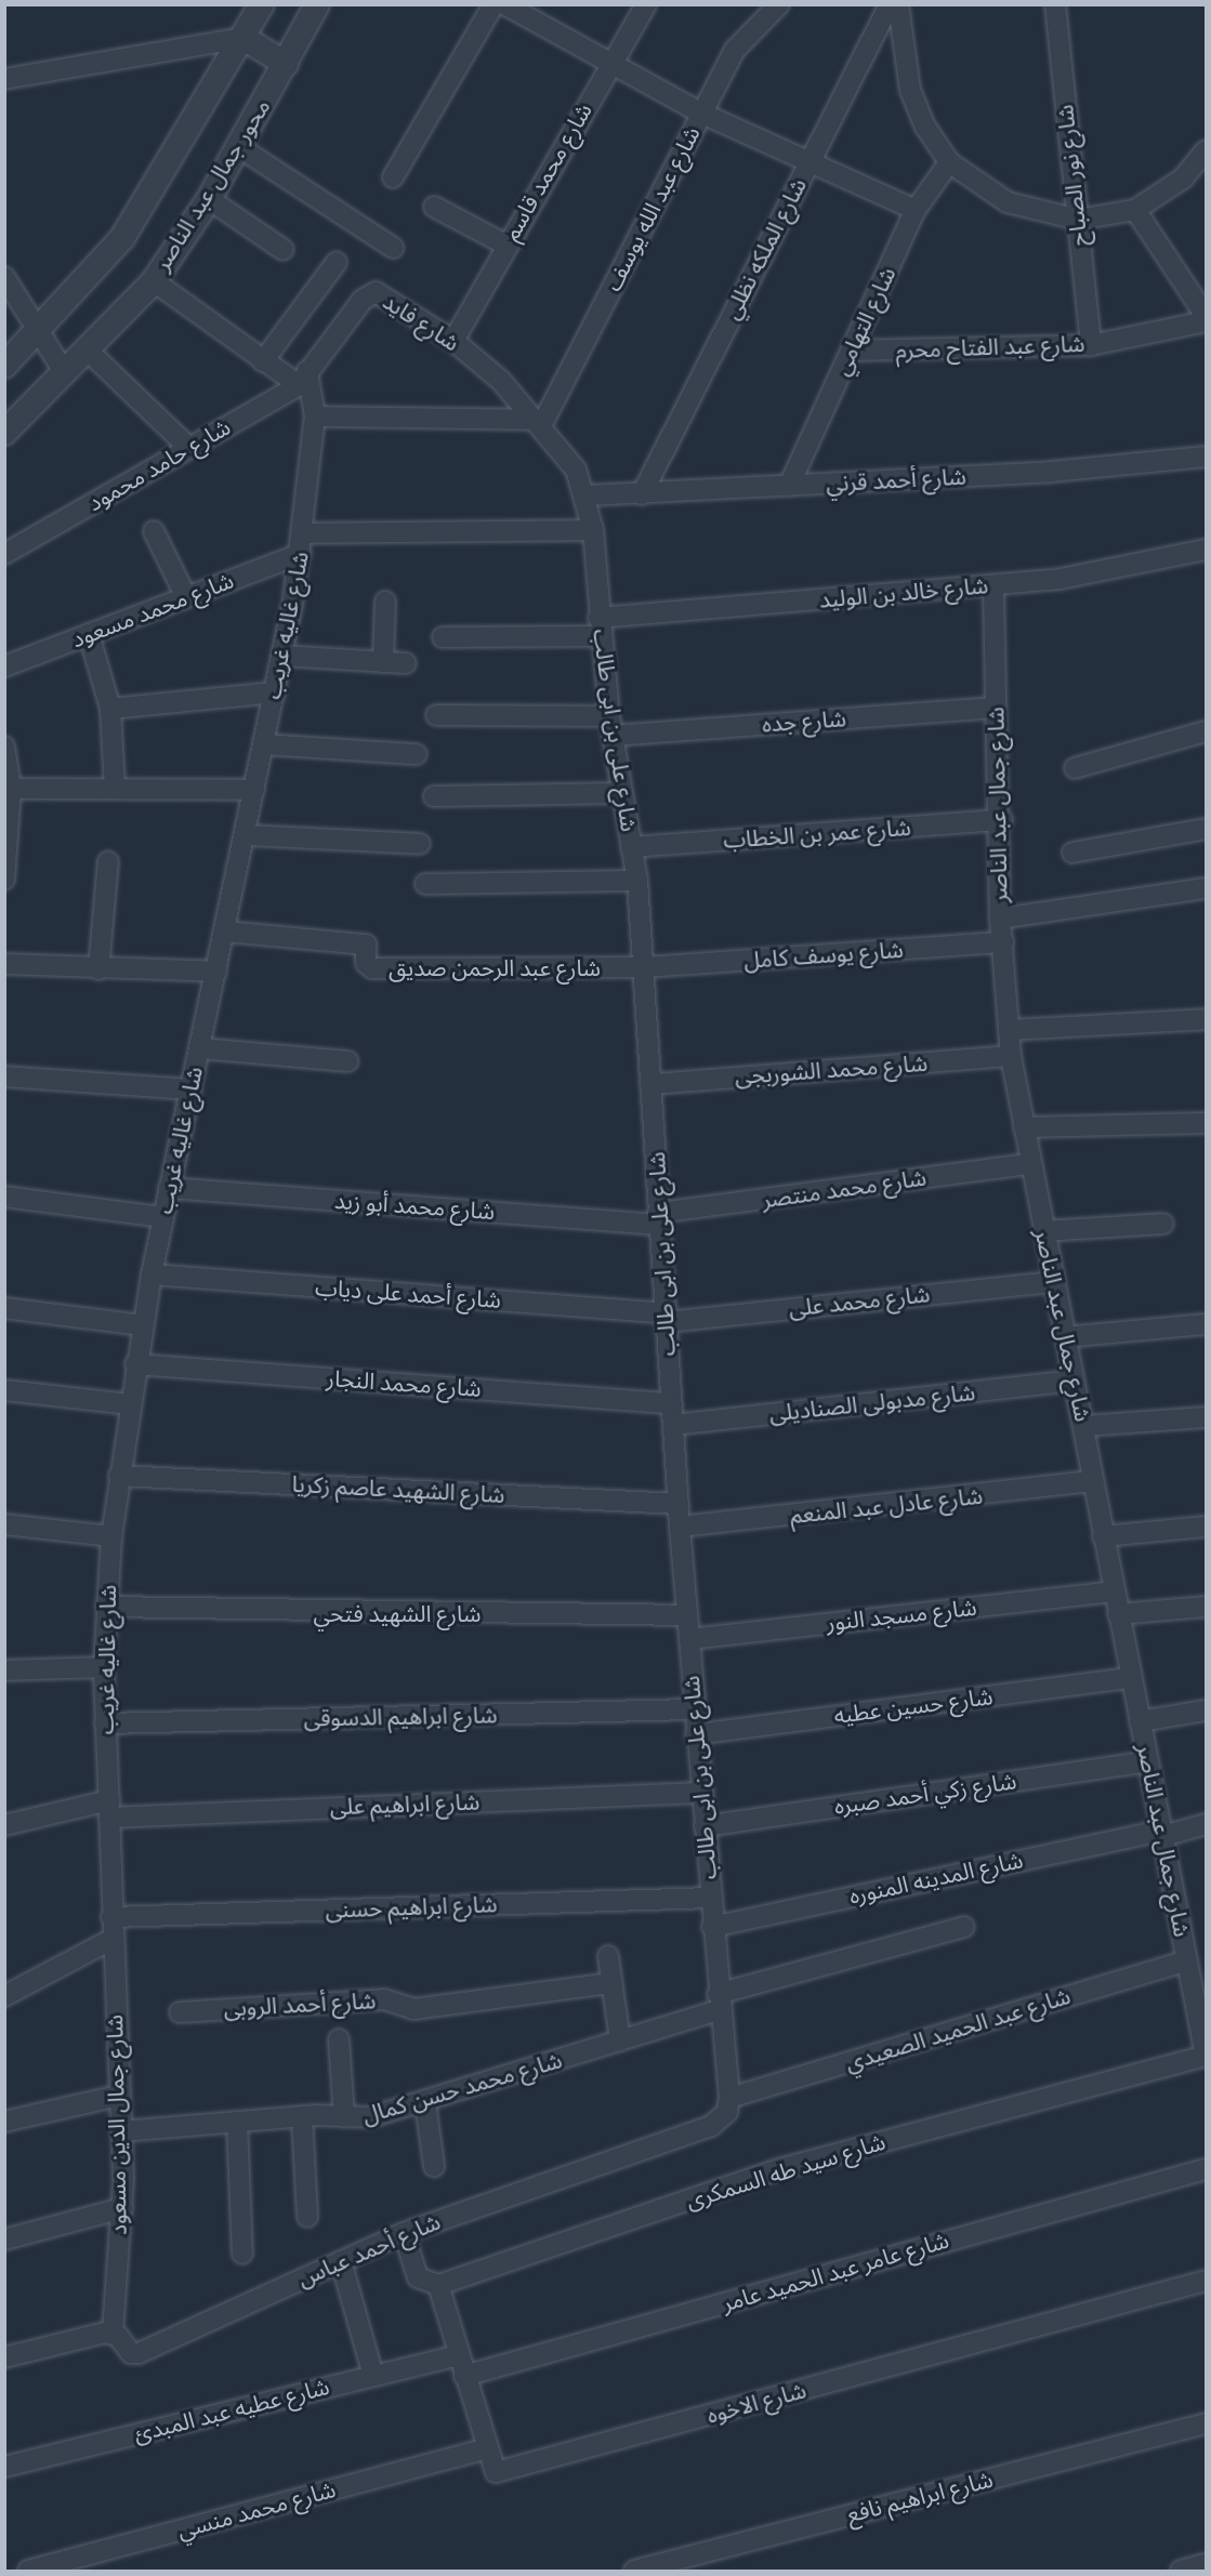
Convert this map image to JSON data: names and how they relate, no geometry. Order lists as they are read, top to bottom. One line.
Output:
{"streets":{"street":["شارع محمد قاسم","شارع نور الصباح","محور جمال عبد الناصر","شارع عبد الله يوسف","شارع الملكه نظلي","شارع التهامي","شارع فايد","شارع عبد الفتاح محرم","شارع حامد محمود","شارع أحمد قرني","شارع خالد بن الوليد","شارع محمد مسعود","شارع غاليه غريب","شارع جده","شارع على بن ابى طالب","شارع جمال عبد الناصر","شارع عمر بن الخطاب","شارع يوسف كامل","شارع عبد الرحمن صديق","شارع محمد الشوربجى","شارع محمد منتصر","شارع محمد أبو زيد","شارع أحمد على دياب","شارع محمد على","شارع محمد النجار","شارع مدبولى الصناديلى","شارع الشهيد عاصم زكريا","شارع عادل عبد المنعم","شارع الشهيد فتحي","شارع مسجد النور","شارع حسين عطيه","شارع ابراهيم الدسوقى","شارع زكي أحمد صبره","شارع ابراهيم على","شارع المدينه المنوره","شارع ابراهيم حسنى","شارع أحمد الروبى","شارع عبد الحميد الصعيدي","شارع محمد حسن كمال","شارع جمال الدين مسعود","شارع سيد طه السمكرى","شارع أحمد عباس","شارع عامر عبد الحميد عامر","شارع الاخوه","شارع عطيه عبد المبدئ","شارع ابراهيم نافع","شارع محمد منسي"]},"crossings":[["شارع محمد قاسم","شارع فايد"],["شارع نور الصباح","شارع عبد الفتاح محرم"],["شارع عبد الله يوسف","شارع فايد"],["شارع عبد الله يوسف","شارع على بن ابى طالب"],["شارع الملكه نظلي","شارع أحمد قرني"],["شارع التهامي","شارع عبد الفتاح محرم"],["شارع التهامي","شارع أحمد قرني"],["شارع فايد","شارع حامد محمود"],["شارع فايد","شارع غاليه غريب"],["شارع فايد","شارع على بن ابى طالب"],["شارع حامد محمود","شارع غاليه غريب"],["شارع أحمد قرني","شارع على بن ابى طالب"],["شارع خالد بن الوليد","شارع على بن ابى طالب"],["شارع خالد بن الوليد","شارع جمال عبد الناصر"],["شارع محمد مسعود","شارع غاليه غريب"],["شارع غاليه غريب","شارع عبد الرحمن صديق"],["شارع غاليه غريب","شارع محمد أبو زيد"],["شارع غاليه غريب","شارع أحمد على دياب"],["شارع غاليه غريب","شارع محمد النجار"],["شارع غاليه غريب","شارع الشهيد عاصم زكريا"],["شارع غاليه غريب","شارع الشهيد فتحي"],["شارع غاليه غريب","شارع ابراهيم الدسوقى"],["شارع غاليه غريب","شارع ابراهيم على"],["شارع غاليه غريب","شارع ابراهيم حسنى"],["شارع غاليه غريب","شارع جمال الدين مسعود"],["شارع جده","شارع على بن ابى طالب"],["شارع جده","شارع جمال عبد الناصر"],["شارع على بن ابى طالب","شارع عمر بن الخطاب"],["شارع على بن ابى طالب","شارع يوسف كامل"],["شارع على بن ابى طالب","شارع عبد الرحمن صديق"],["شارع على بن ابى طالب","شارع محمد الشوربجى"],["شارع على بن ابى طالب","شارع محمد منتصر"],["شارع على بن ابى طالب","شارع محمد أبو زيد"],["شارع على بن ابى طالب","شارع أحمد على دياب"],["شارع على بن ابى طالب","شارع محمد على"],["شارع على بن ابى طالب","شارع محمد النجار"],["شارع على بن ابى طالب","شارع مدبولى الصناديلى"],["شارع على بن ابى طالب","شارع الشهيد عاصم زكريا"],["شارع على بن ابى طالب","شارع عادل عبد المنعم"],["شارع على بن ابى طالب","شارع الشهيد فتحي"],["شارع على بن ابى طالب","شارع مسجد النور"],["شارع على بن ابى طالب","شارع حسين عطيه"],["شارع على بن ابى طالب","شارع ابراهيم الدسوقى"],["شارع على بن ابى طالب","شارع زكي أحمد صبره"],["شارع على بن ابى طالب","شارع ابراهيم على"],["شارع على بن ابى طالب","شارع المدينه المنوره"],["شارع على بن ابى طالب","شارع ابراهيم حسنى"],["شارع على بن ابى طالب","شارع عبد الحميد الصعيدي"],["شارع على بن ابى طالب","شارع محمد حسن كمال"],["شارع على بن ابى طالب","شارع أحمد عباس"],["شارع جمال عبد الناصر","شارع عمر بن الخطاب"],["شارع جمال عبد الناصر","شارع يوسف كامل"],["شارع جمال عبد الناصر","شارع محمد الشوربجى"],["شارع جمال عبد الناصر","شارع محمد منتصر"],["شارع جمال عبد الناصر","شارع محمد على"],["شارع جمال عبد الناصر","شارع مدبولى الصناديلى"],["شارع جمال عبد الناصر","شارع عادل عبد المنعم"],["شارع جمال عبد الناصر","شارع مسجد النور"],["شارع جمال عبد الناصر","شارع حسين عطيه"],["شارع جمال عبد الناصر","شارع زكي أحمد صبره"],["شارع جمال عبد الناصر","شارع المدينه المنوره"],["شارع جمال عبد الناصر","شارع عبد الحميد الصعيدي"],["شارع جمال عبد الناصر","شارع سيد طه السمكرى"],["شارع يوسف كامل","شارع عبد الرحمن صديق"],["شارع محمد منتصر","شارع محمد أبو زيد"],["شارع أحمد على دياب","شارع محمد على"],["شارع ابراهيم حسنى","شارع جمال الدين مسعود"],["شارع عبد الحميد الصعيدي","شارع أحمد عباس"],["شارع محمد حسن كمال","شارع جمال الدين مسعود"],["شارع جمال الدين مسعود","شارع أحمد عباس"],["شارع سيد طه السمكرى","شارع الاخوه"],["شارع عامر عبد الحميد عامر","شارع الاخوه"],["شارع الاخوه","شارع عطيه عبد المبدئ"],["شارع الاخوه","شارع محمد منسي"]]}
